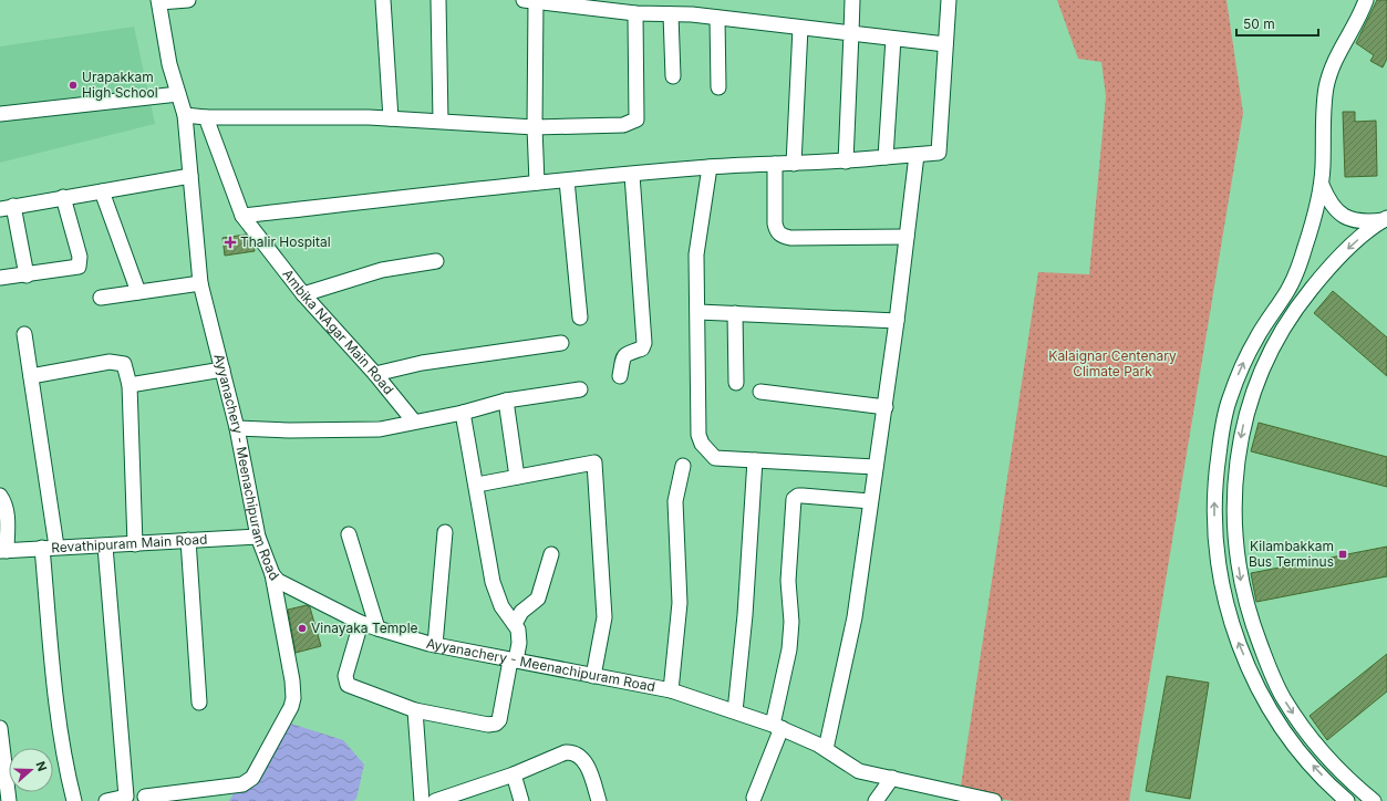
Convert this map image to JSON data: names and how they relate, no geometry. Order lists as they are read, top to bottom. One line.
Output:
{"streets":{"street":["Ambika NAgar Main Road","Ayyanachery - Meenachipuram Road","Revathipuram Main Road"]},"crossings":[["Ayyanachery - Meenachipuram Road","Revathipuram Main Road"]],"parks":["Kalaignar Centenary Climate Park"],"places":{"other":["Urapakkam High School","Vinayaka Temple"],"health":["Thalir Hospital"],"transit":["Kilambakkam Bus Terminus"]},"scale_bar":"50 m","north":"right"}
